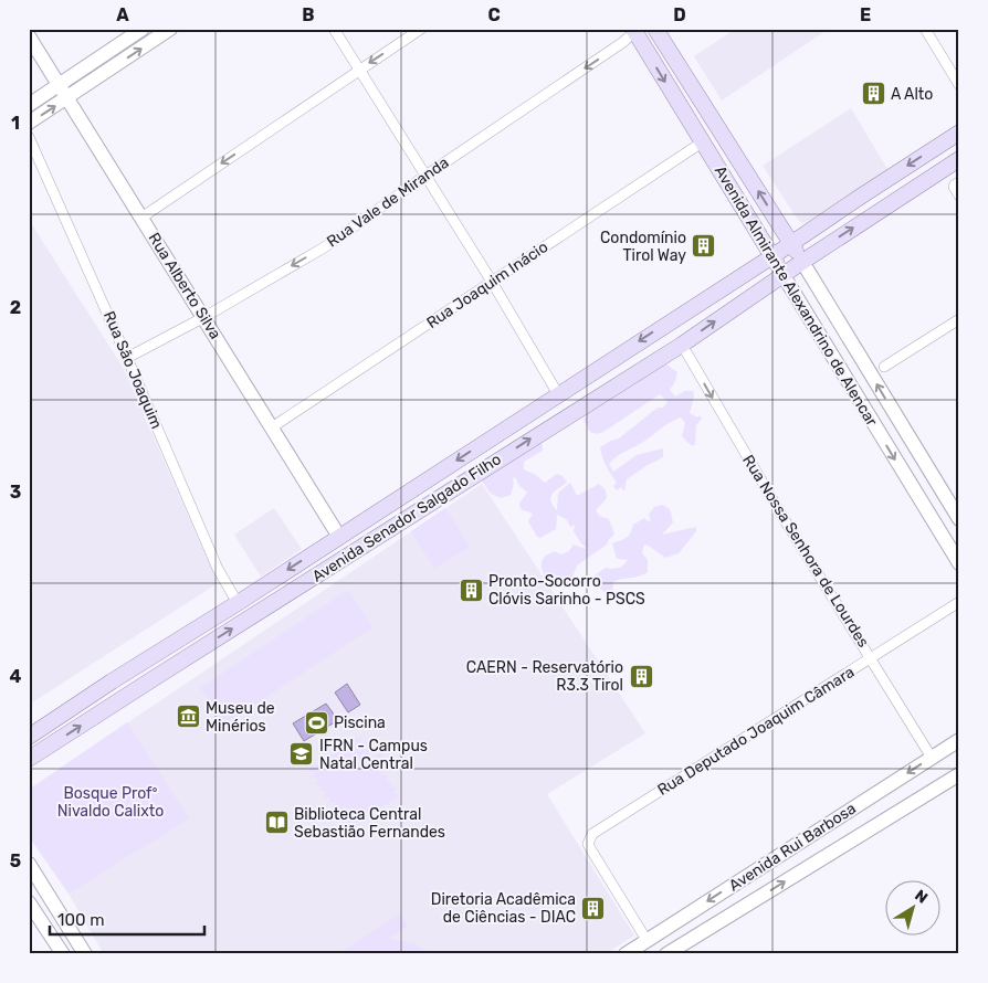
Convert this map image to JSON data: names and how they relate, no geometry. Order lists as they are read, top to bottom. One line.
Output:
{"streets":{"main road":["Rua Alberto Silva","Avenida Almirante Alexandrino de Alencar","Avenida Senador Salgado Filho","Avenida Rui Barbosa"],"street":["Rua Vale de Miranda","Rua Joaquim Inácio","Rua São Joaquim","Rua Nossa Senhora de Lourdes","Rua Deputado Joaquim Câmara"]},"crossings":[["Rua Vale de Miranda","Rua Alberto Silva"],["Rua Vale de Miranda","Avenida Almirante Alexandrino de Alencar"],["Rua Vale de Miranda","Rua São Joaquim"],["Rua Joaquim Inácio","Rua Alberto Silva"],["Rua Joaquim Inácio","Avenida Almirante Alexandrino de Alencar"],["Rua Alberto Silva","Avenida Senador Salgado Filho"],["Avenida Almirante Alexandrino de Alencar","Avenida Senador Salgado Filho"],["Rua São Joaquim","Avenida Senador Salgado Filho"],["Avenida Senador Salgado Filho","Rua Nossa Senhora de Lourdes"],["Rua Nossa Senhora de Lourdes","Rua Deputado Joaquim Câmara"],["Rua Nossa Senhora de Lourdes","Avenida Rui Barbosa"],["Rua Deputado Joaquim Câmara","Avenida Rui Barbosa"]],"one_way":["Rua Vale de Miranda","Rua Nossa Senhora de Lourdes"],"parks":["Bosque Profº Nivaldo Calixto"],"places":{"building":["A Alto","Condomínio Tirol Way","Pronto-Socorro Clóvis Sarinho - PSCS","CAERN - Reservatório R3.3 Tirol","Diretoria Acadêmica de Ciências - DIAC"],"museum":["Museu de Minérios"],"sports":["Piscina"],"school or university":["IFRN - Campus Natal Central"],"library":["Biblioteca Central Sebastião Fernandes"]},"scale_bar":"100 m","north":"top right","grid":{"columns":["A","B","C","D","E"],"rows":["1","2","3","4","5"]}}
